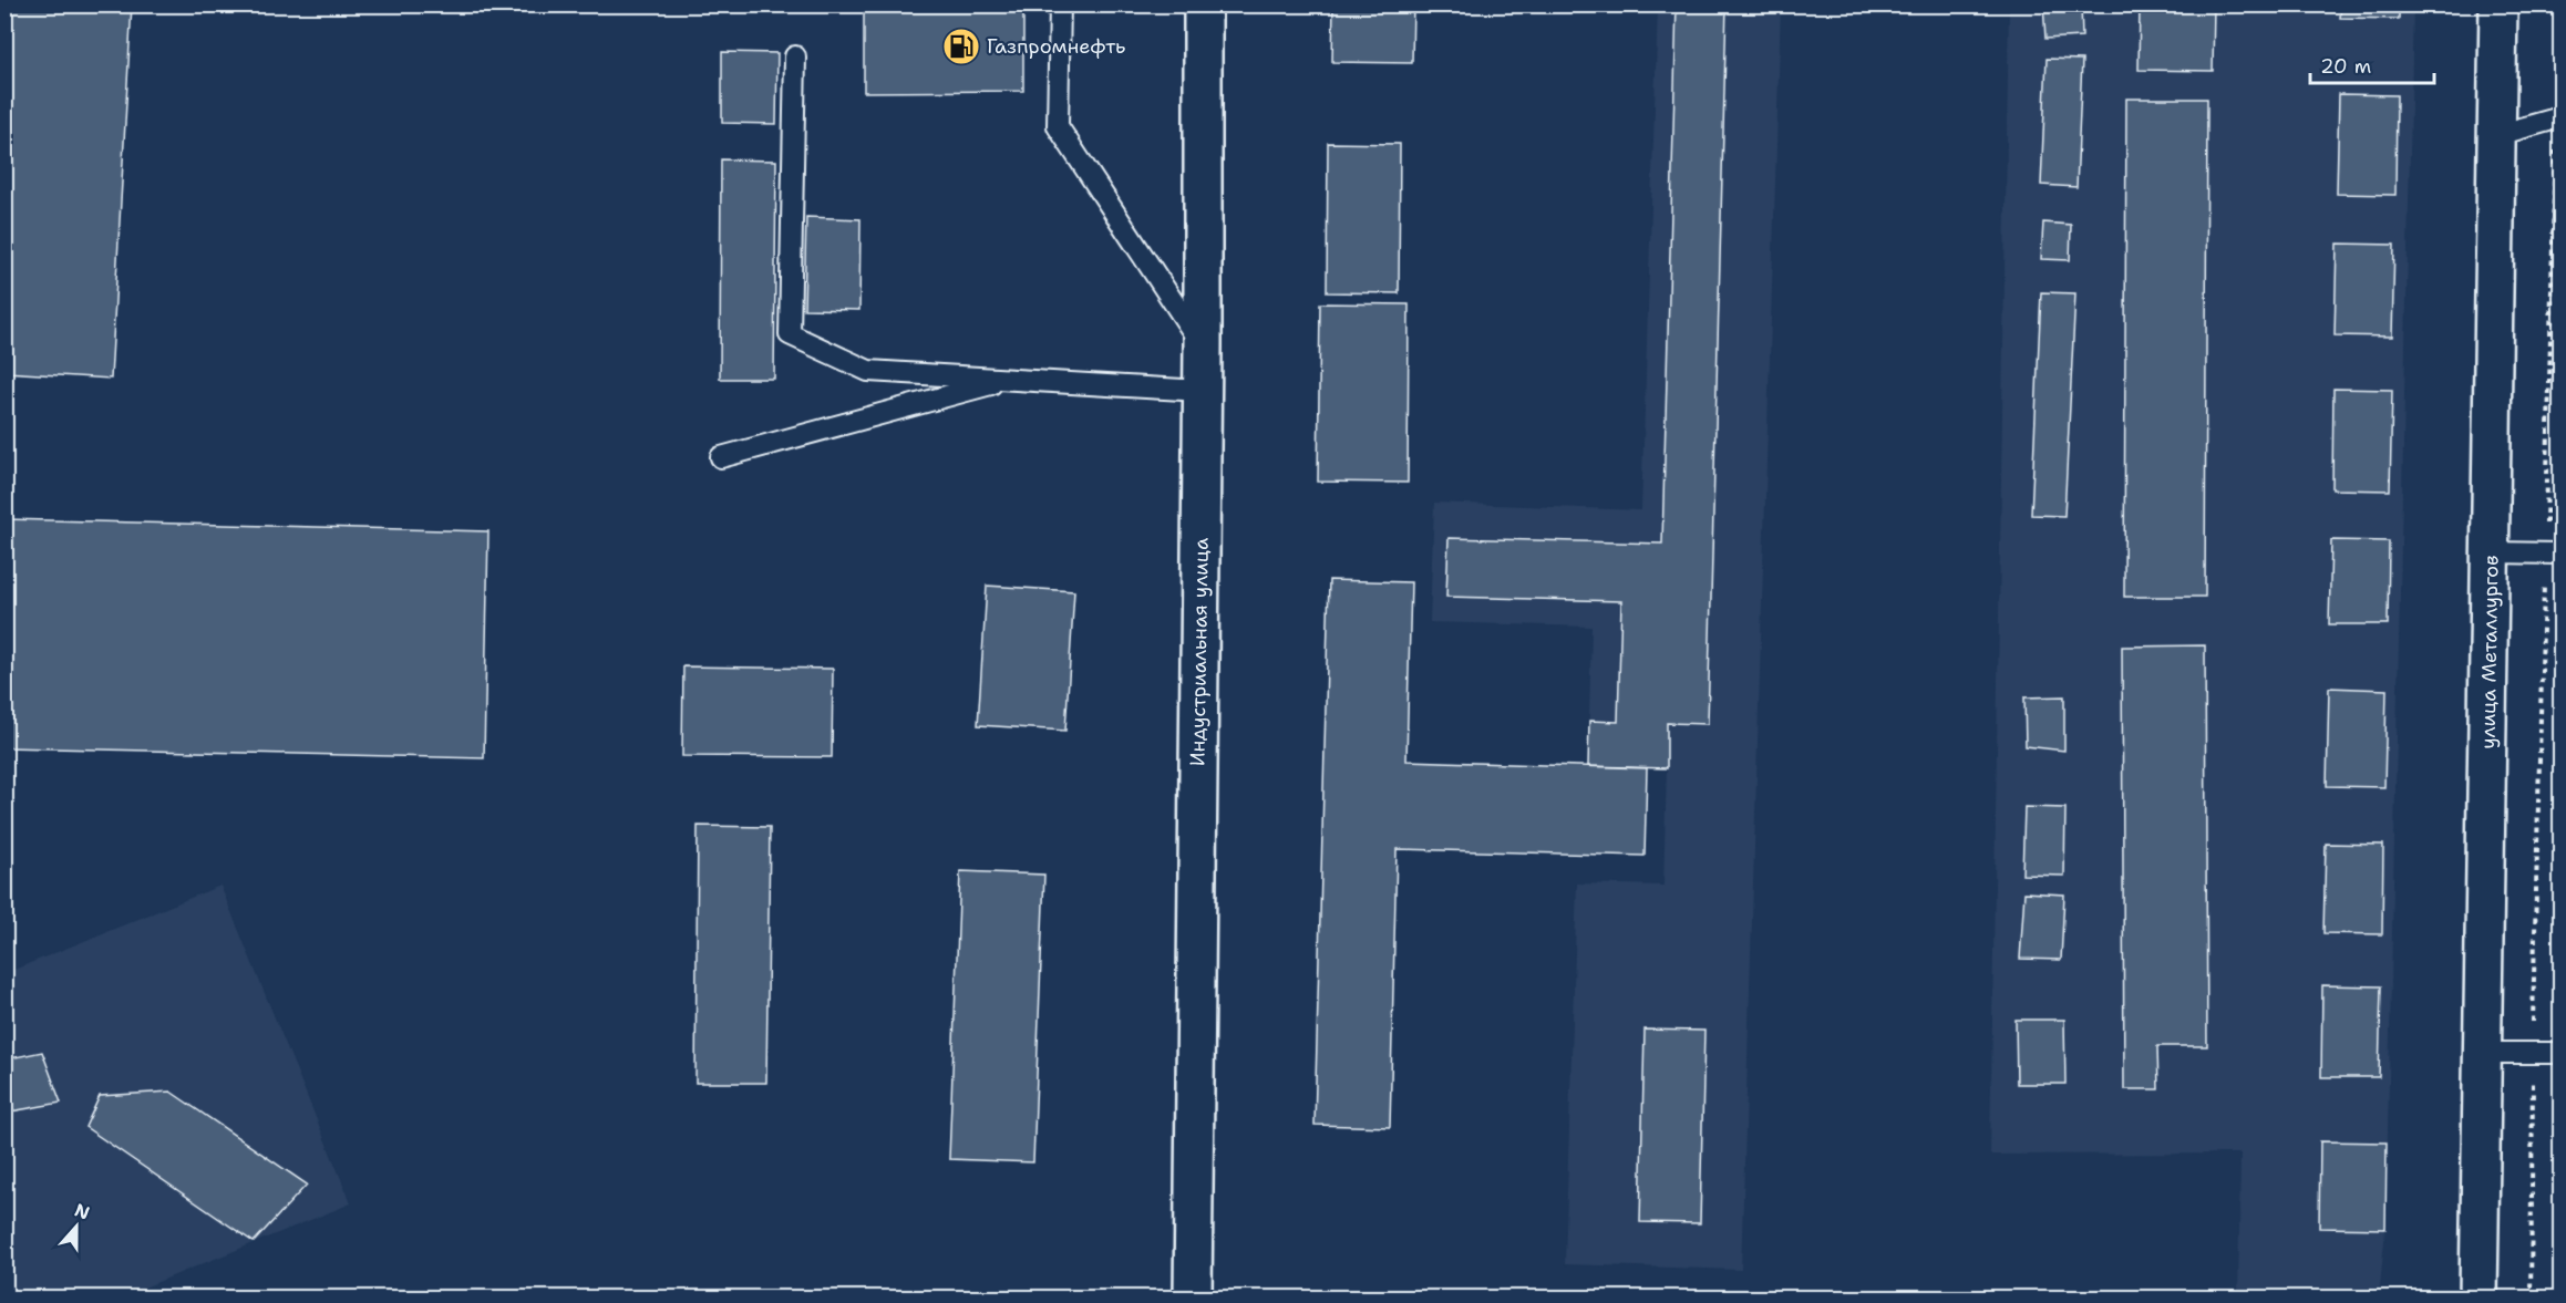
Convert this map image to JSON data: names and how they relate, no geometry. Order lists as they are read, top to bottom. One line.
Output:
{"streets":{"street":["Индустриальная улица","улица Металлургов"]},"places":{"fuel station":["Газпромнефть"]},"scale_bar":"20 m","north":"top"}
